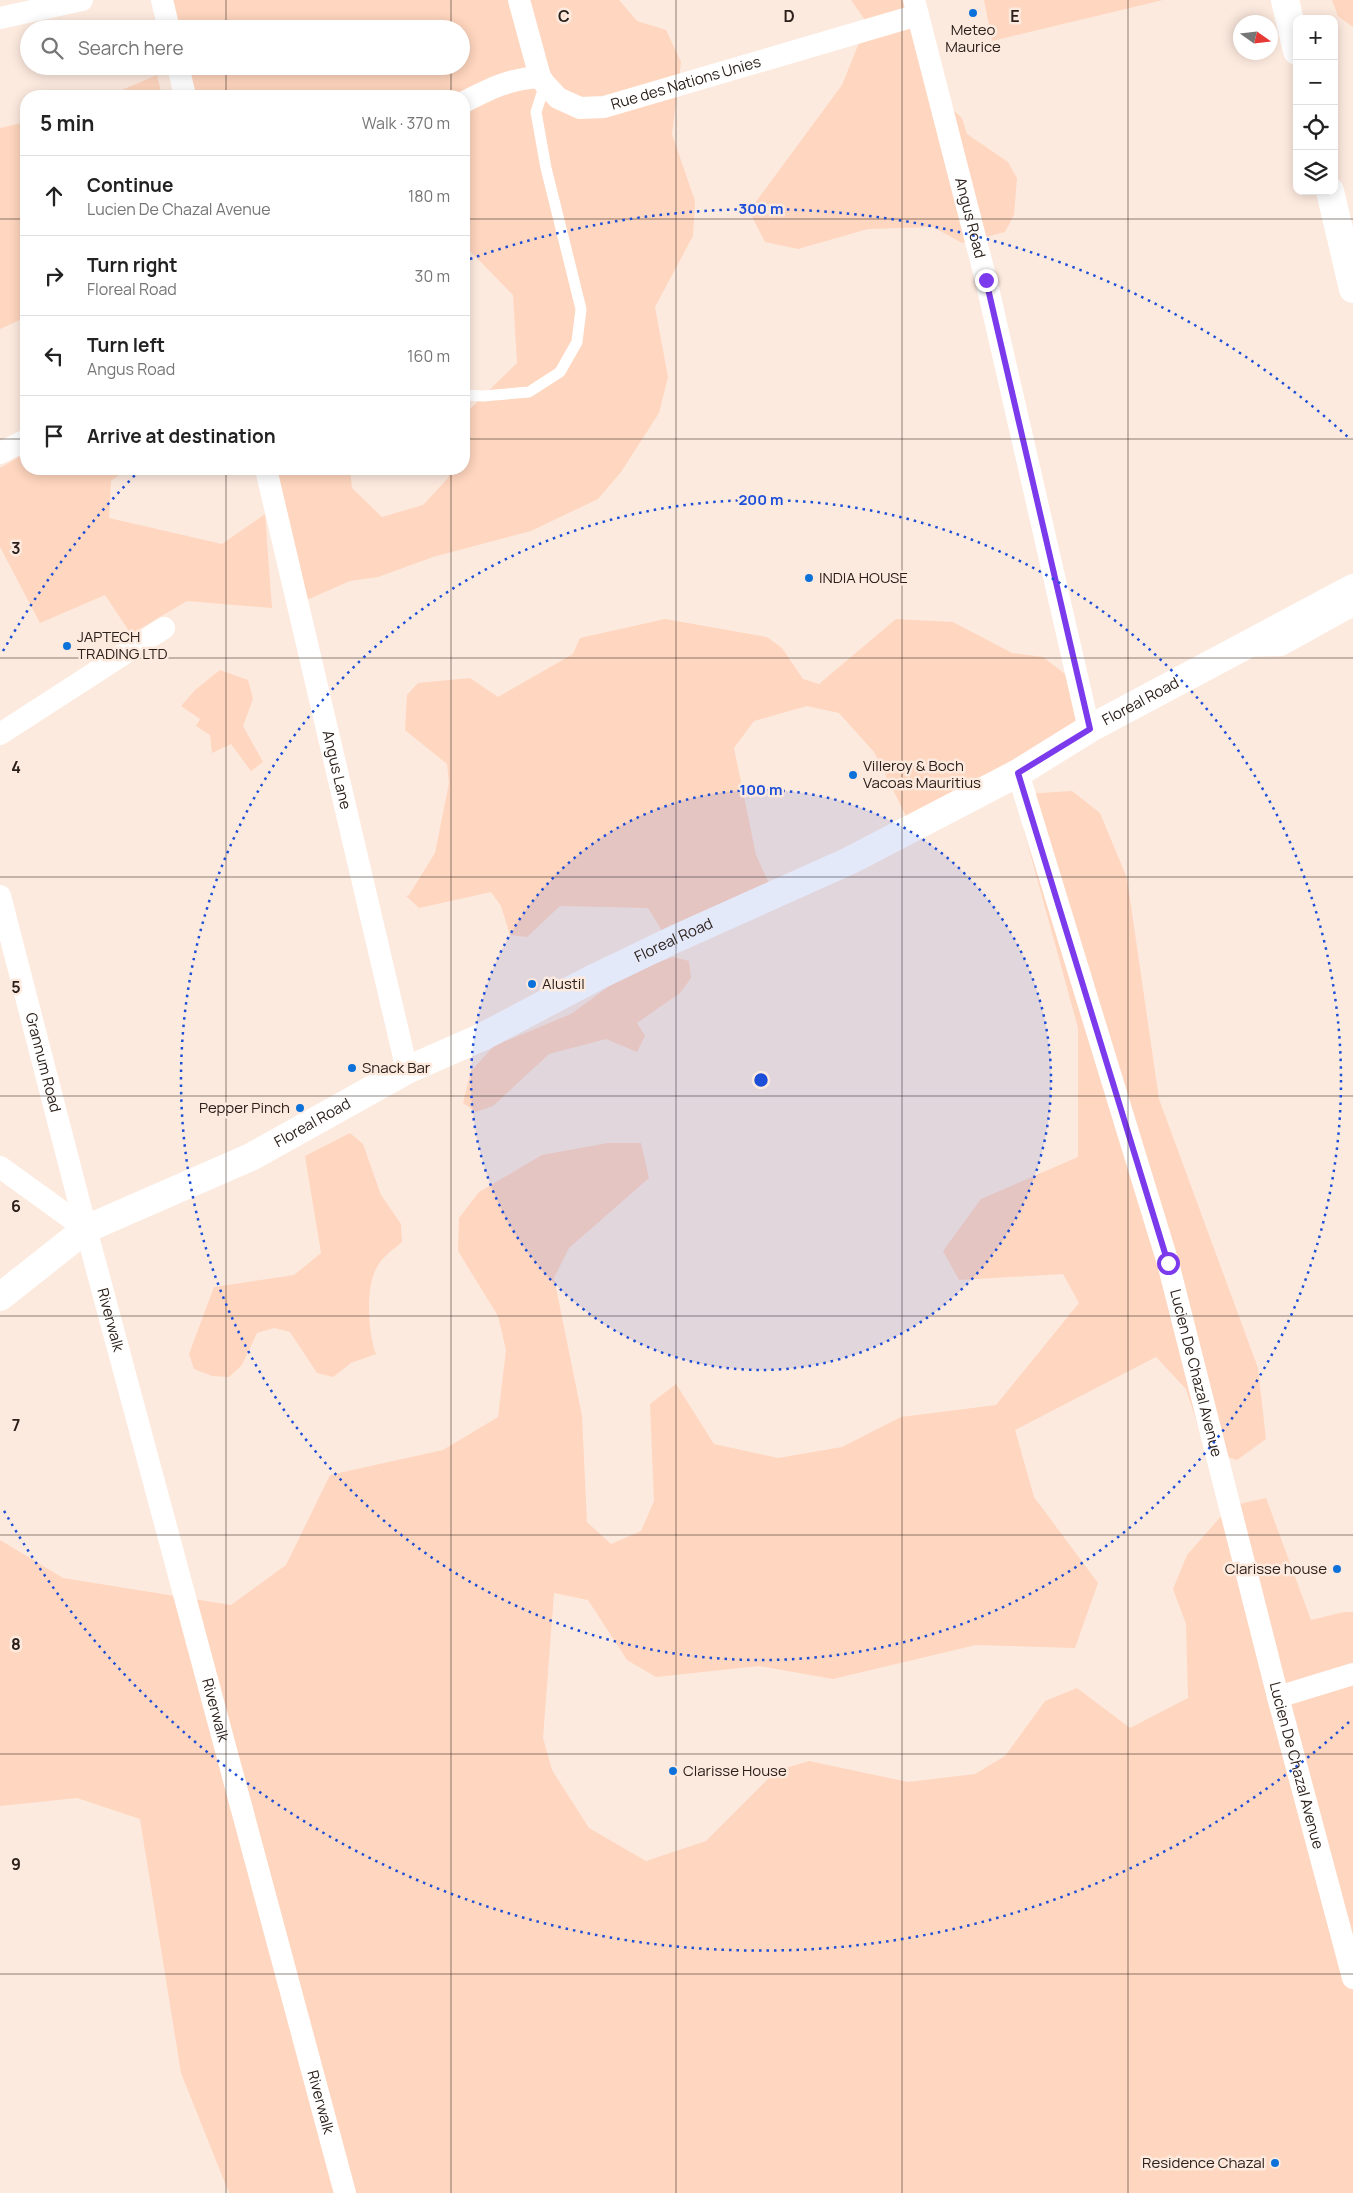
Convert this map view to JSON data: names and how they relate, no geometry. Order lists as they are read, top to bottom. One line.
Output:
{"streets":{"main road":["Floreal Road"],"street":["Rue des Nations Unies","Angus Road","Angus Lane","Grannum Road","Riverwalk","Lucien De Chazal Avenue"]},"crossings":[["Rue des Nations Unies","Angus Road"],["Angus Road","Floreal Road"],["Floreal Road","Angus Lane"],["Floreal Road","Grannum Road"],["Floreal Road","Riverwalk"],["Floreal Road","Lucien De Chazal Avenue"],["Grannum Road","Riverwalk"]],"places":["Meteo Maurice","INDIA HOUSE","JAPTECH TRADING LTD","Villeroy & Boch Vacoas Mauritius","Alustil","Snack Bar","Pepper Pinch","Clarisse house","Clarisse House","Residence Chazal"],"north":"right","page":{"map_buttons":["+","−"],"search":"Search here","heading":["5 min","Walk · 370 m"],"list":[["Continue","Lucien De Chazal Avenue","180 m"],["Turn right","Floreal Road","30 m"],["Turn left","Angus Road","160 m"],"Arrive at destination"]},"grid":{"columns":["C","D","E"],"rows":["3","4","5","6","7","8","9"]},"rings":["300 m","200 m","100 m"]}
